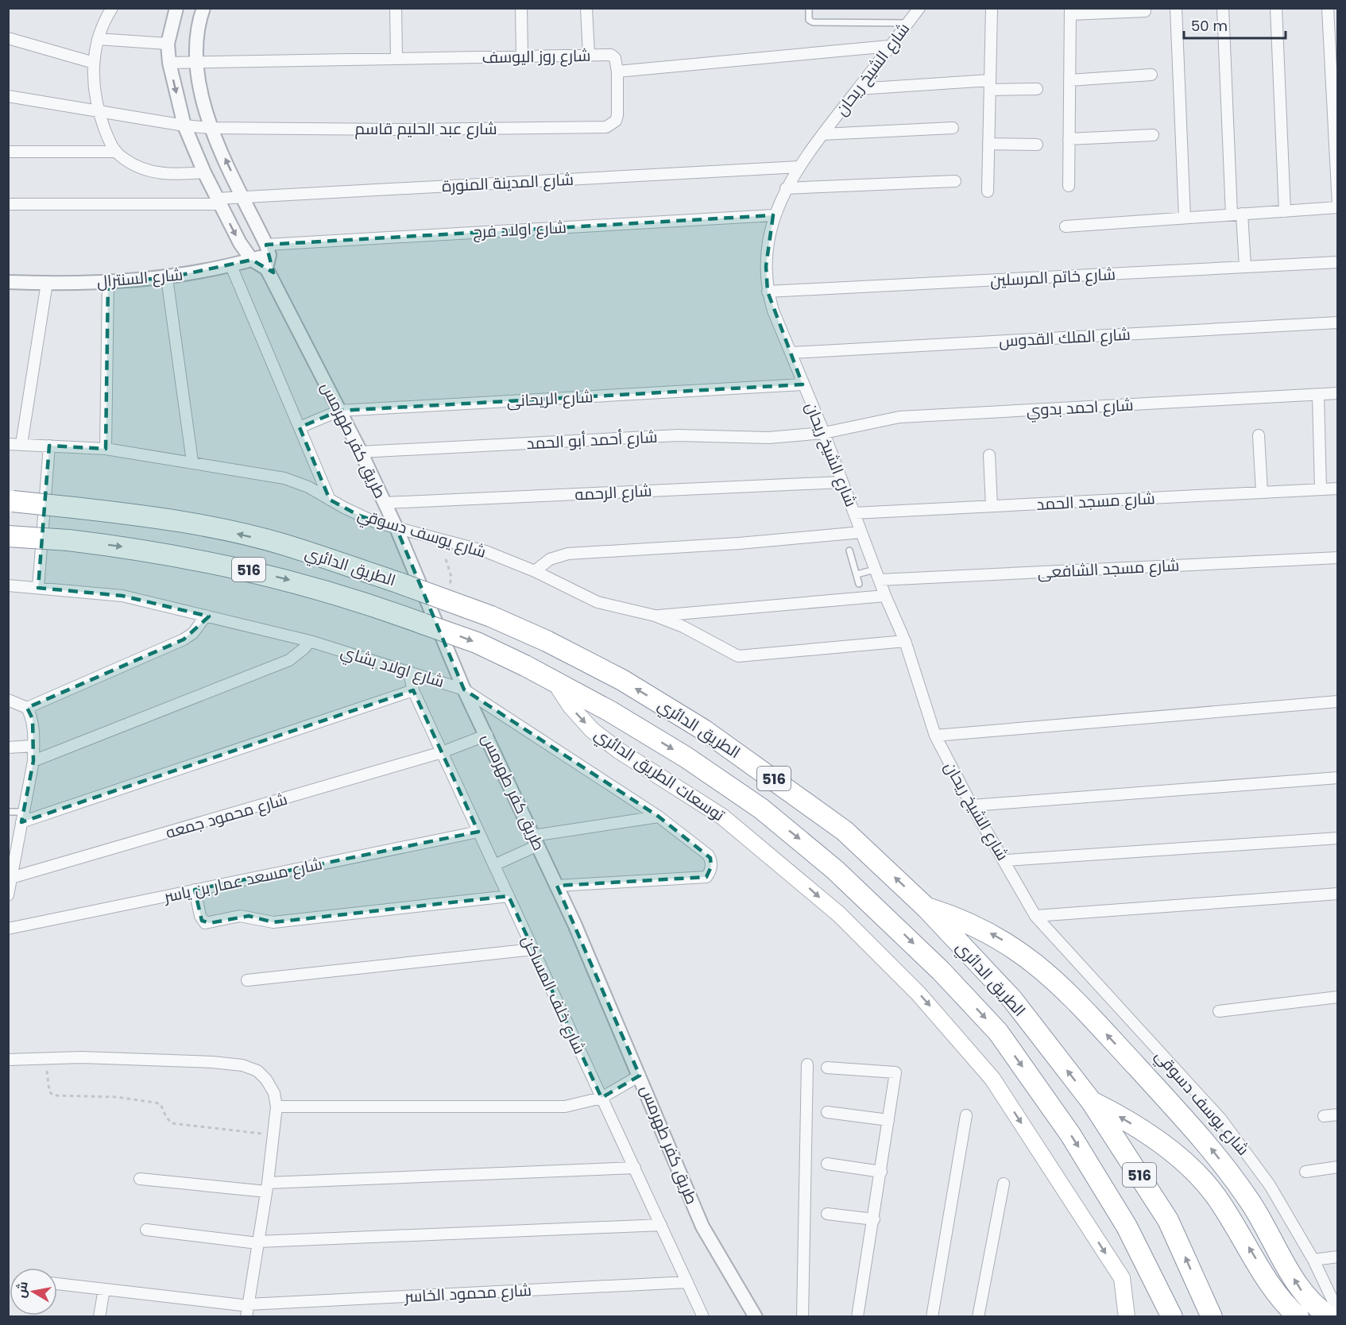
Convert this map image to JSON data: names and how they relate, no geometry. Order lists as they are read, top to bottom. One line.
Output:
{"streets":{"highway":["الطريق الدائري","516"],"main road":["توسعات الطريق الدائري"],"street":["شارع روز اليوسف","شارع الشيخ ريحان","شارع عبد الحليم قاسم","شارع المدينة المنورة","شارع اولاد فرج","شارع خاتم المرسلين","شارع السنترال","شارع الملك القدوس","شارع الريحانى","شارع احمد بدوي","طريق كفر طهرمس","شارع أحمد أبو الحمد","شارع الرحمه","شارع مسجد الحمد","شارع يوسف دسوقي","شارع مسجد الشافعى","شارع اولاد بشاي","شارع محمود جمعه","شارع مسعد عمار بن ياسر","شارع خلف المساكن","شارع محمود الخاسر"]},"crossings":[["شارع روز اليوسف","شارع عبد الحليم قاسم"],["شارع روز اليوسف","طريق كفر طهرمس"],["شارع الشيخ ريحان","شارع المدينة المنورة"],["شارع الشيخ ريحان","شارع اولاد فرج"],["شارع الشيخ ريحان","شارع خاتم المرسلين"],["شارع الشيخ ريحان","شارع الملك القدوس"],["شارع الشيخ ريحان","شارع الريحانى"],["شارع الشيخ ريحان","شارع احمد بدوي"],["شارع الشيخ ريحان","شارع أحمد أبو الحمد"],["شارع الشيخ ريحان","شارع الرحمه"],["شارع الشيخ ريحان","شارع مسجد الحمد"],["شارع الشيخ ريحان","شارع يوسف دسوقي"],["شارع الشيخ ريحان","شارع مسجد الشافعى"],["شارع عبد الحليم قاسم","طريق كفر طهرمس"],["شارع المدينة المنورة","طريق كفر طهرمس"],["شارع اولاد فرج","طريق كفر طهرمس"],["شارع الريحانى","طريق كفر طهرمس"],["شارع احمد بدوي","شارع أحمد أبو الحمد"],["طريق كفر طهرمس","شارع أحمد أبو الحمد"],["طريق كفر طهرمس","شارع الرحمه"],["طريق كفر طهرمس","شارع يوسف دسوقي"],["طريق كفر طهرمس","شارع اولاد بشاي"],["طريق كفر طهرمس","شارع محمود جمعه"],["الطريق الدائري","توسعات الطريق الدائري"],["شارع اولاد بشاي","شارع خلف المساكن"],["شارع محمود جمعه","شارع خلف المساكن"],["شارع مسعد عمار بن ياسر","شارع خلف المساكن"],["شارع خلف المساكن","شارع محمود الخاسر"]],"one_way":["توسعات الطريق الدائري"],"scale_bar":"50 m","north":"left"}
